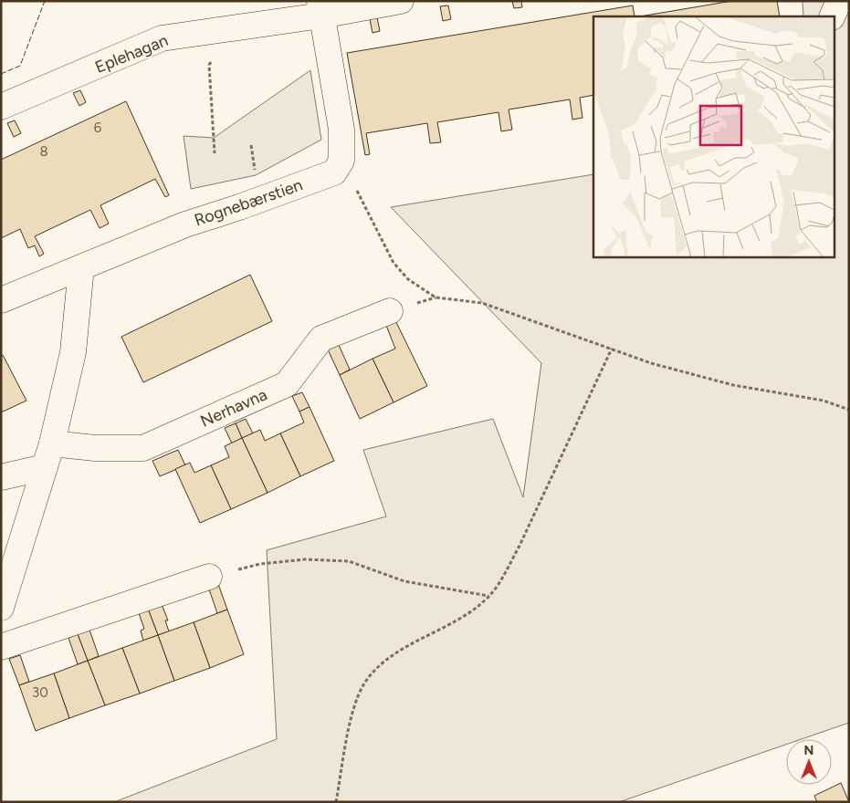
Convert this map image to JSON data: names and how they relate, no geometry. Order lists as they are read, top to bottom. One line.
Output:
{"streets":{"street":["Eplehagan","Rognebærstien","Nerhavna"]},"house_numbers":["6","8","30"],"north":"top"}
